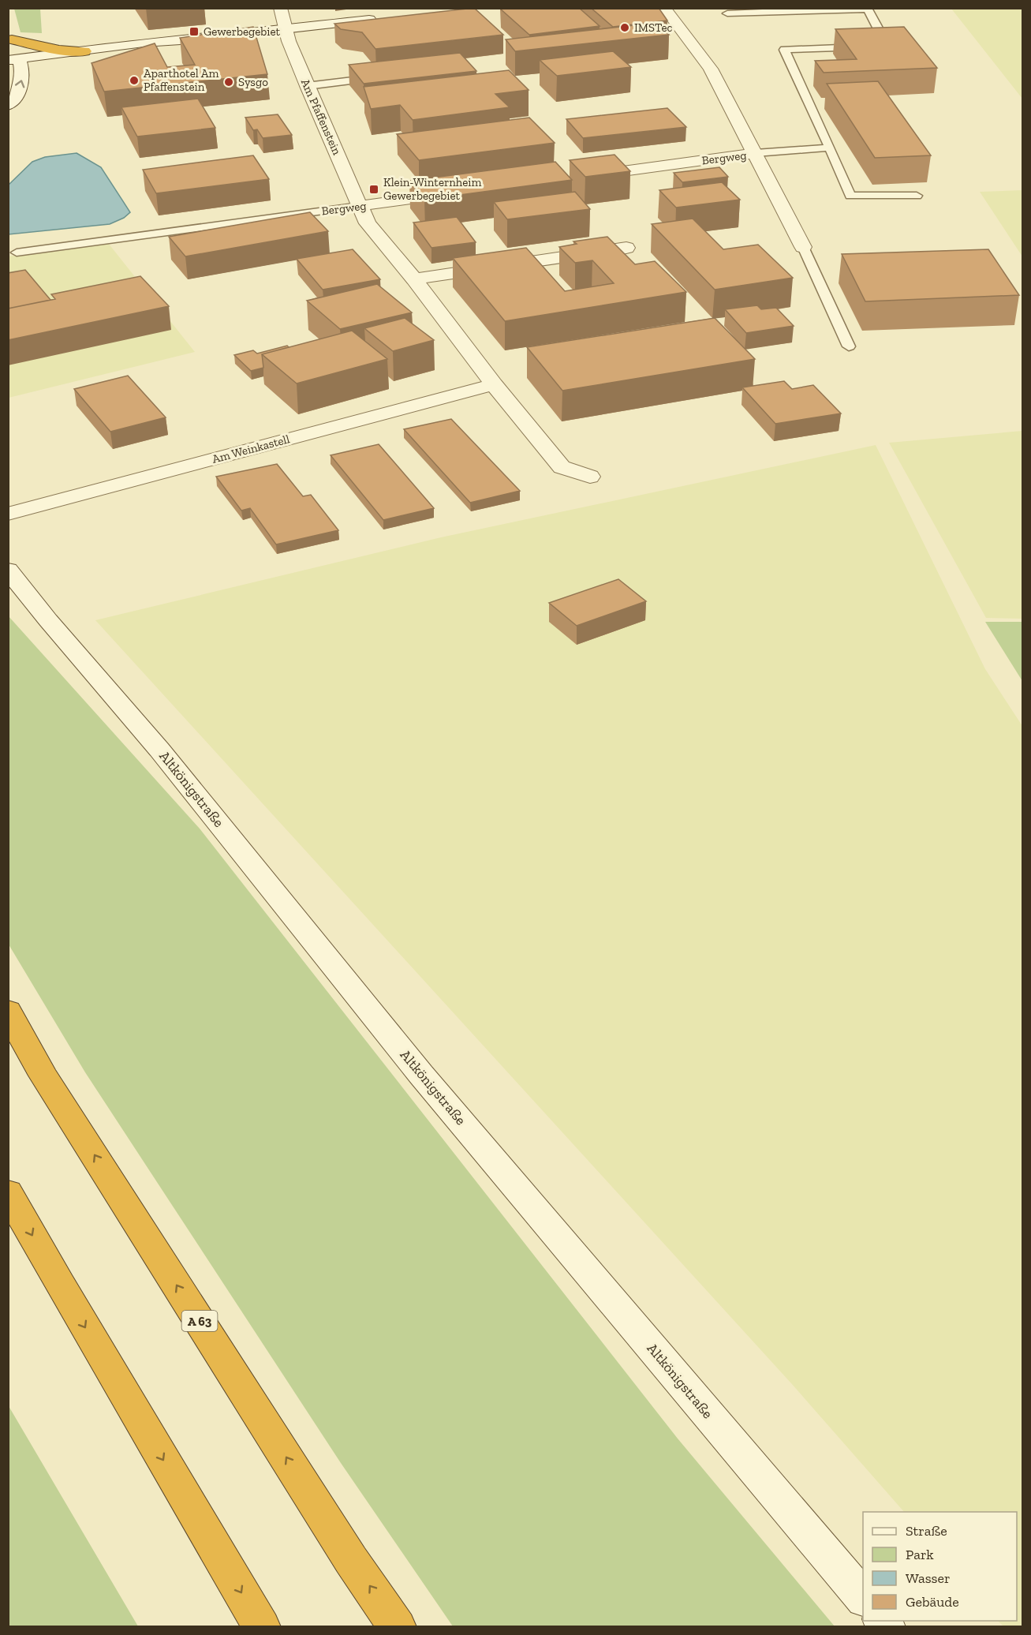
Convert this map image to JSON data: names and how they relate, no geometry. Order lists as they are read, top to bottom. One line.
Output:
{"streets":{"highway":["A 63"],"street":["Am Pfaffenstein","Bergweg","Am Weinkastell","Altkönigstraße"]},"crossings":[["Am Pfaffenstein","Bergweg"]],"places":{"other":["IMSTec","Aparthotel Am Pfaffenstein","Sysgo"],"transit":["Gewerbegebiet","Klein-Winternheim Gewerbegebiet"]},"legend":["Straße","Park","Wasser","Gebäude"]}
